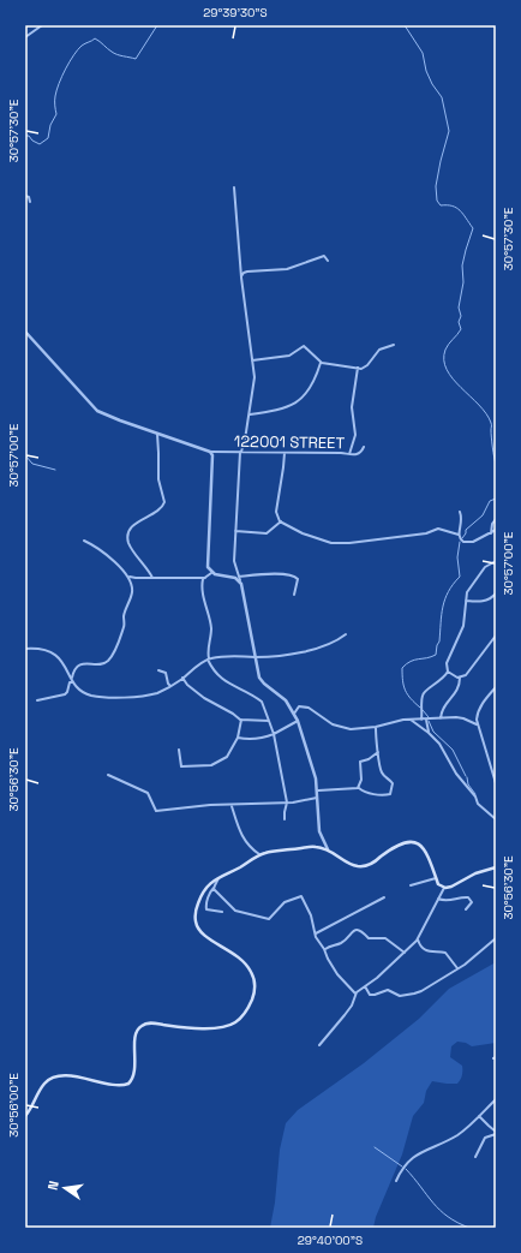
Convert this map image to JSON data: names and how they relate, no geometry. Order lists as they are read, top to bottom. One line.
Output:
{"streets":{"street":["122001 STREET"]},"north":"left","coordinates":["29°39'30\"S","30°57'30\"E","30°57'00\"E","30°56'30\"E","30°56'00\"E","29°40'00\"S"]}
